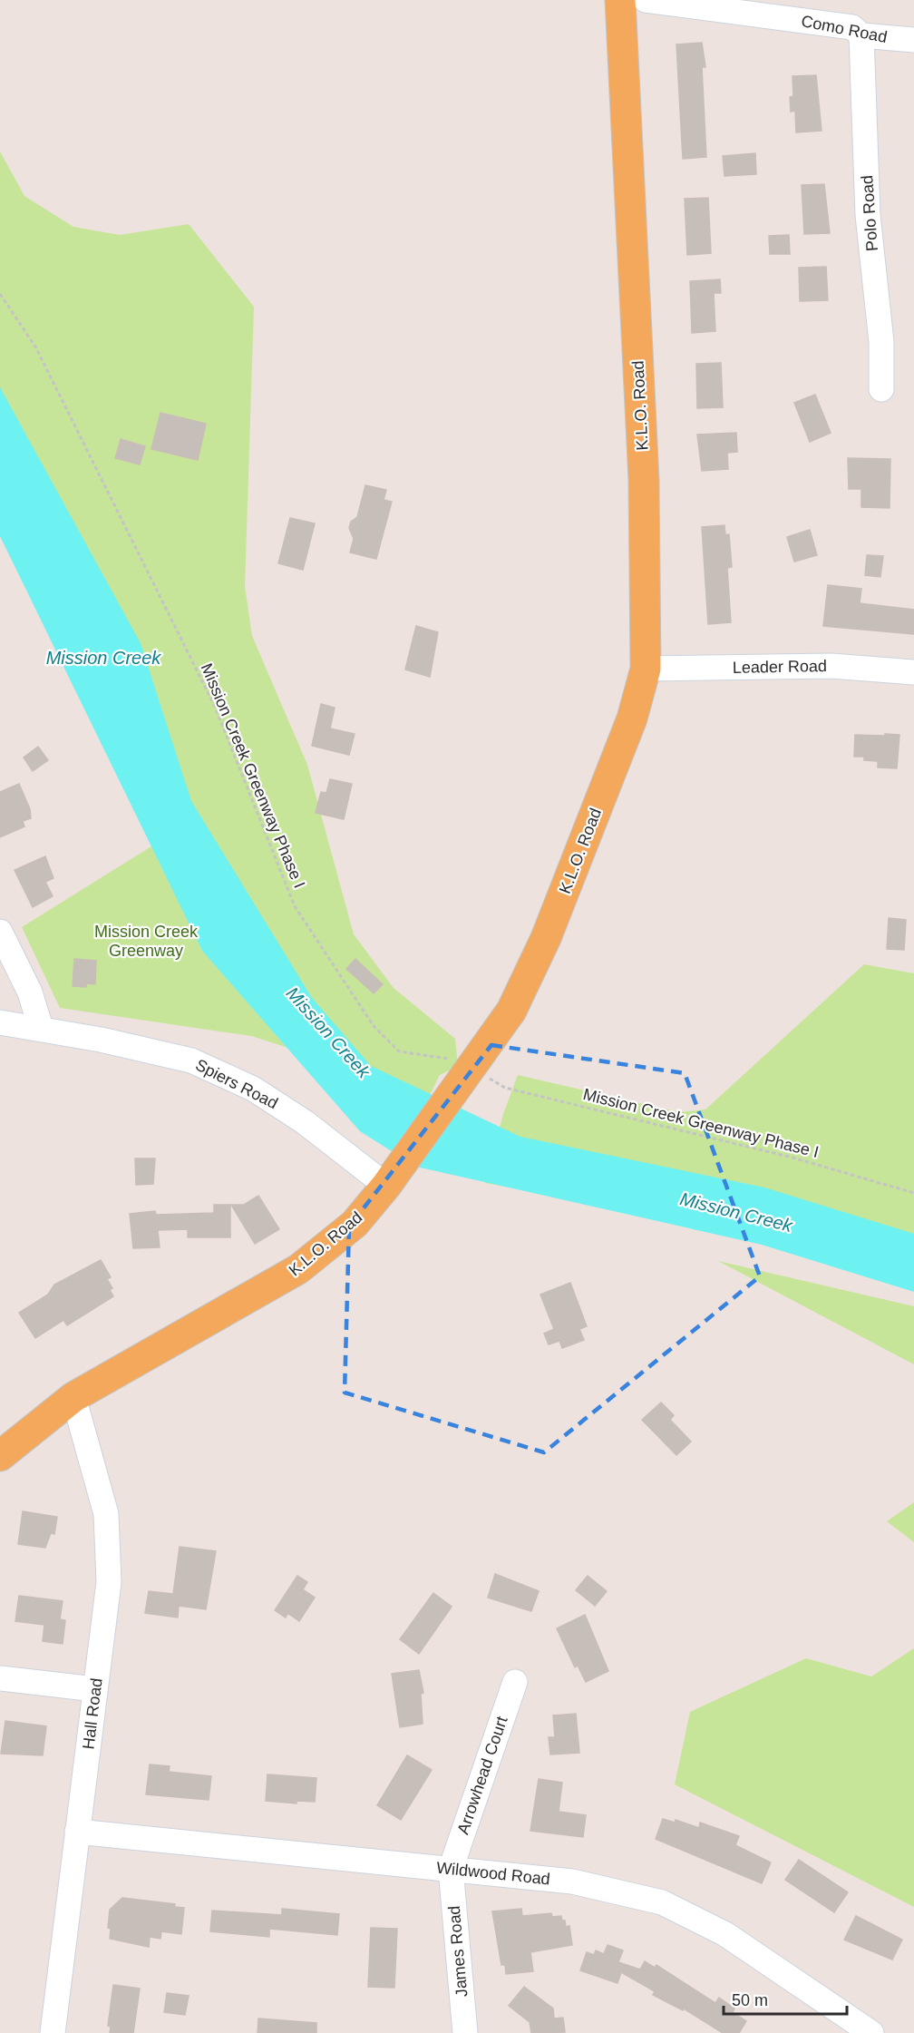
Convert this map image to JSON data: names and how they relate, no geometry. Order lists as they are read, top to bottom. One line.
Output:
{"streets":{"main road":["K.L.O. Road"],"street":["Como Road","Polo Road","Leader Road","Spiers Road","Hall Road","Arrowhead Court","Wildwood Road","James Road"],"path":["Mission Creek Greenway Phase I"]},"crossings":[["Como Road","Polo Road"],["K.L.O. Road","Leader Road"],["K.L.O. Road","Mission Creek Greenway Phase I"],["K.L.O. Road","Spiers Road"],["K.L.O. Road","Hall Road"],["Hall Road","Wildwood Road"],["Arrowhead Court","Wildwood Road"],["Arrowhead Court","James Road"],["Wildwood Road","James Road"]],"water":["Mission Creek"],"parks":["Mission Creek Greenway"],"scale_bar":"50 m"}
